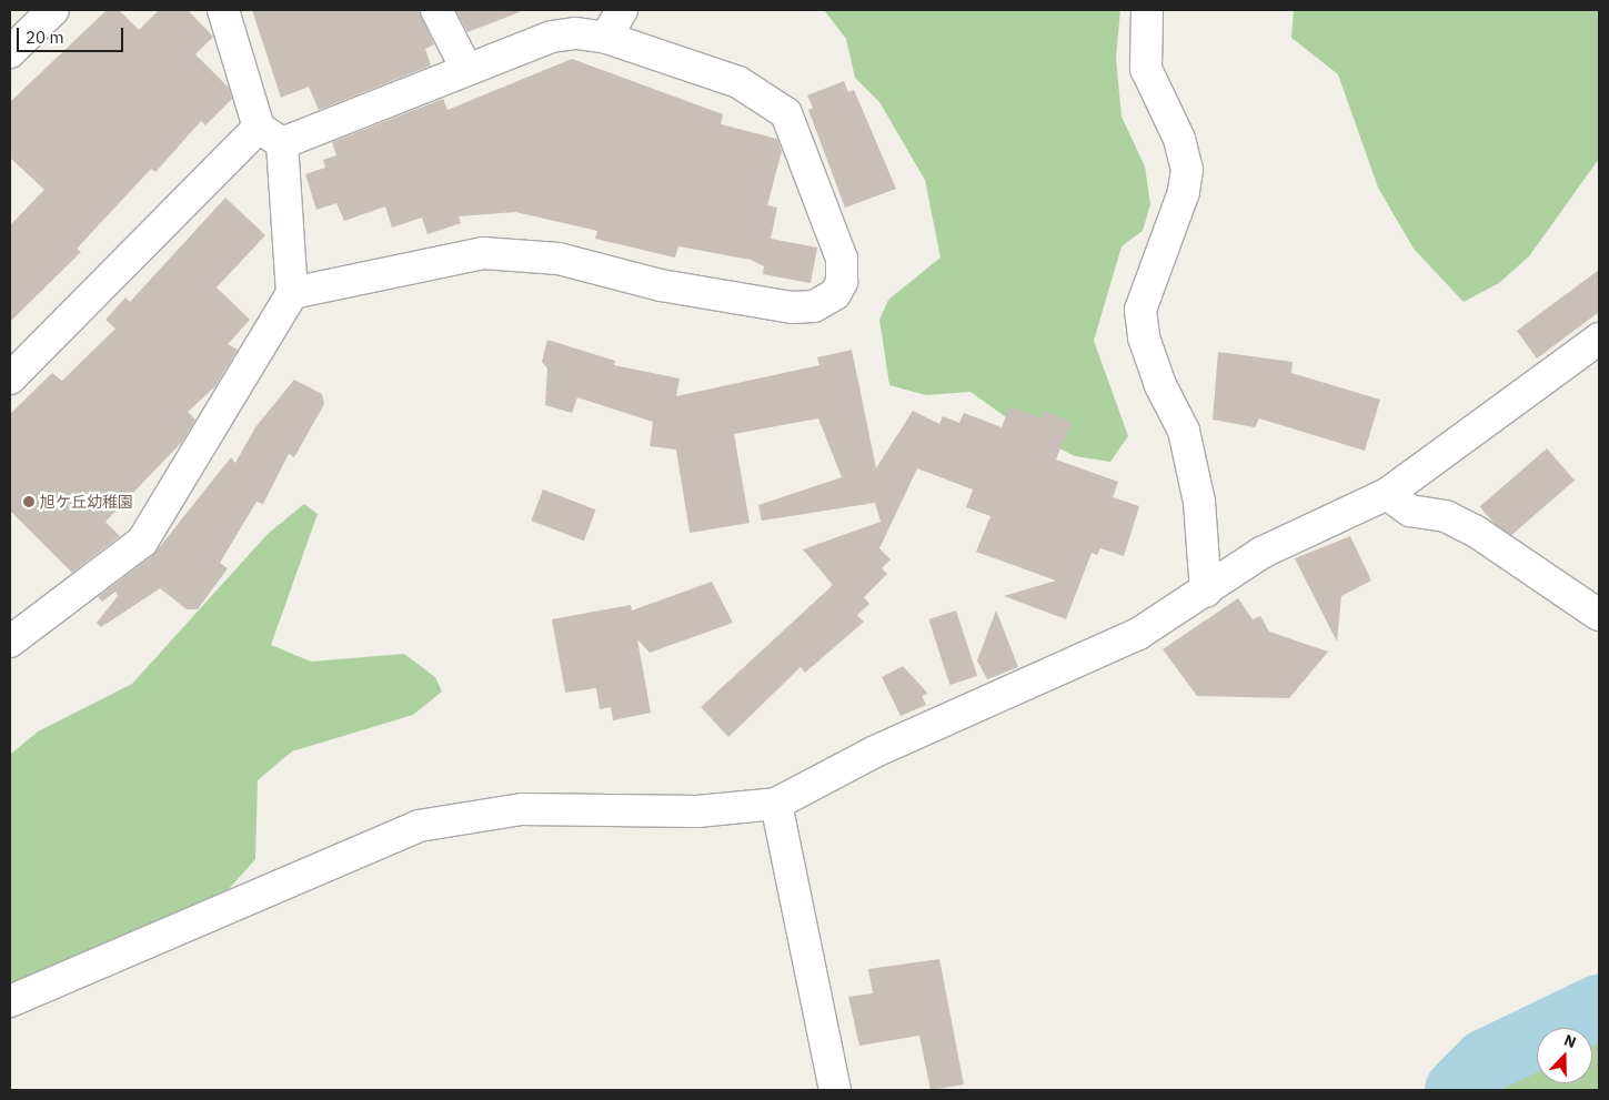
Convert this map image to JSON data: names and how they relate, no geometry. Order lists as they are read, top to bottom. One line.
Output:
{"places":["旭ケ丘幼稚園"],"scale_bar":"20 m","north":"top"}
